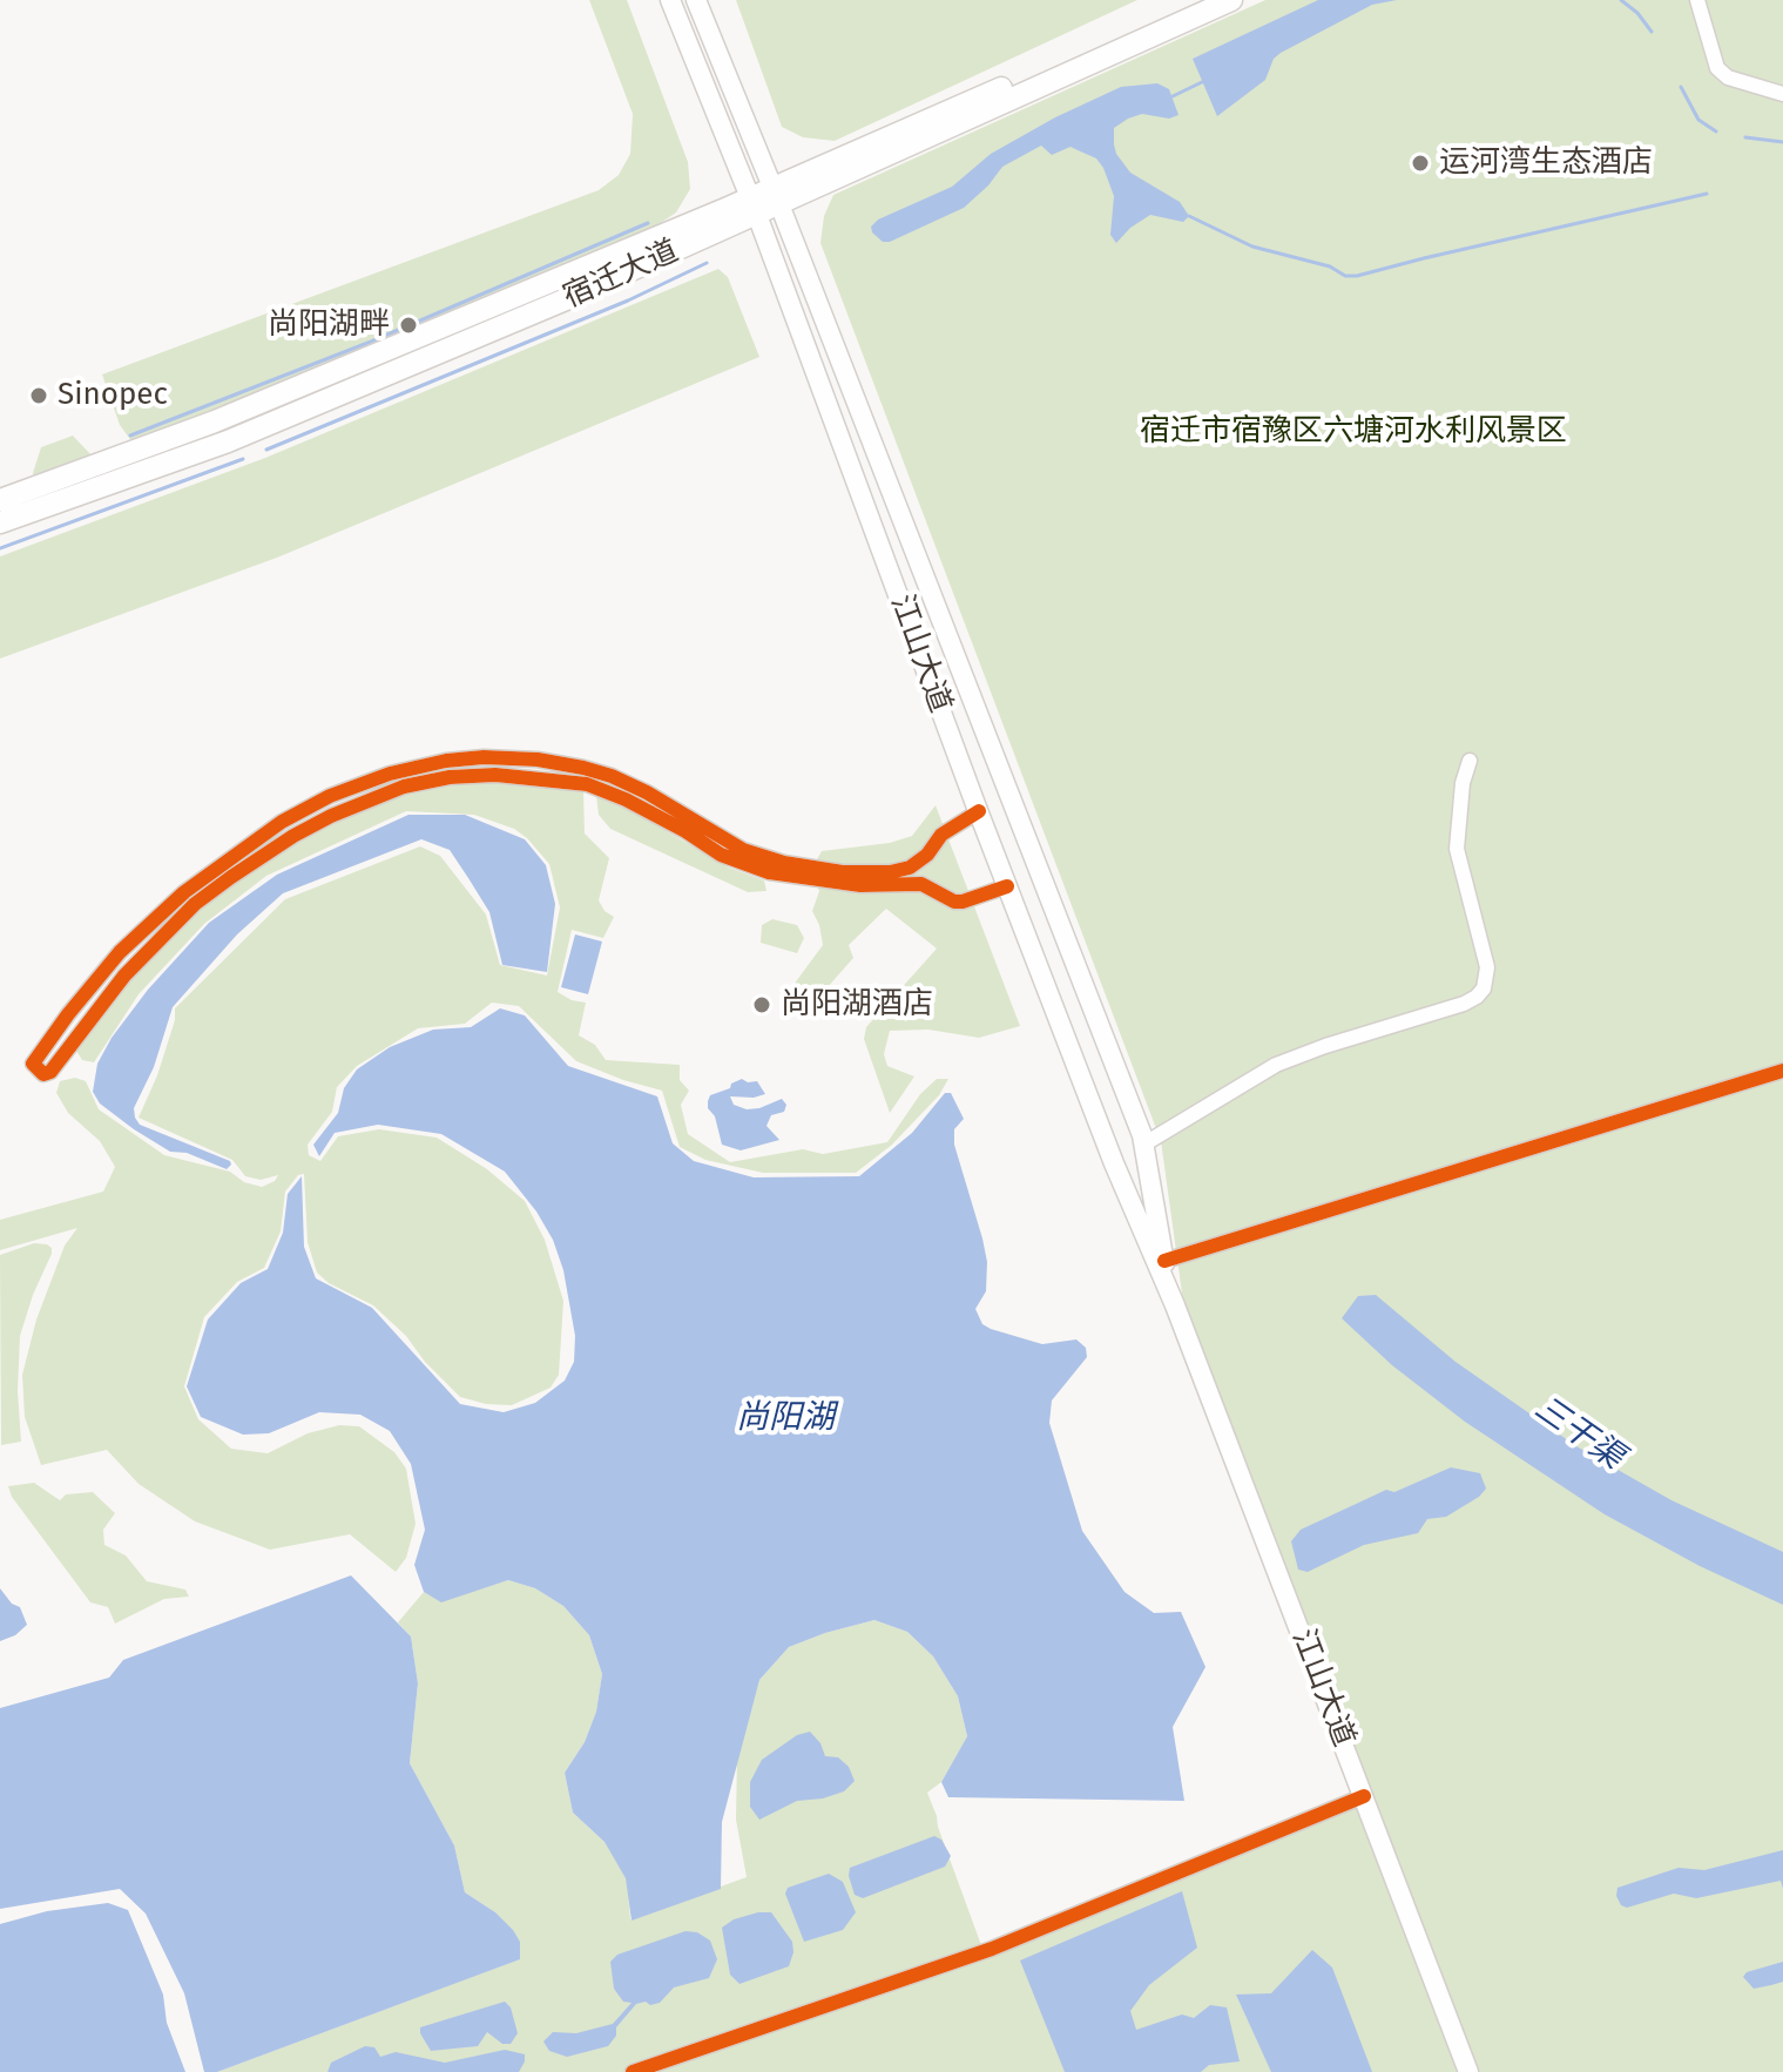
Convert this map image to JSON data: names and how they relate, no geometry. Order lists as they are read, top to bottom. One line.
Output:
{"streets":{"main road":["宿迁大道","江山大道"]},"crossings":[["宿迁大道","江山大道"]],"water":["尚阳湖","三干渠"],"parks":["宿迁市宿豫区六塘河水利风景区"],"places":["运河湾生态酒店","尚阳湖畔","Sinopec","尚阳湖酒店"]}
